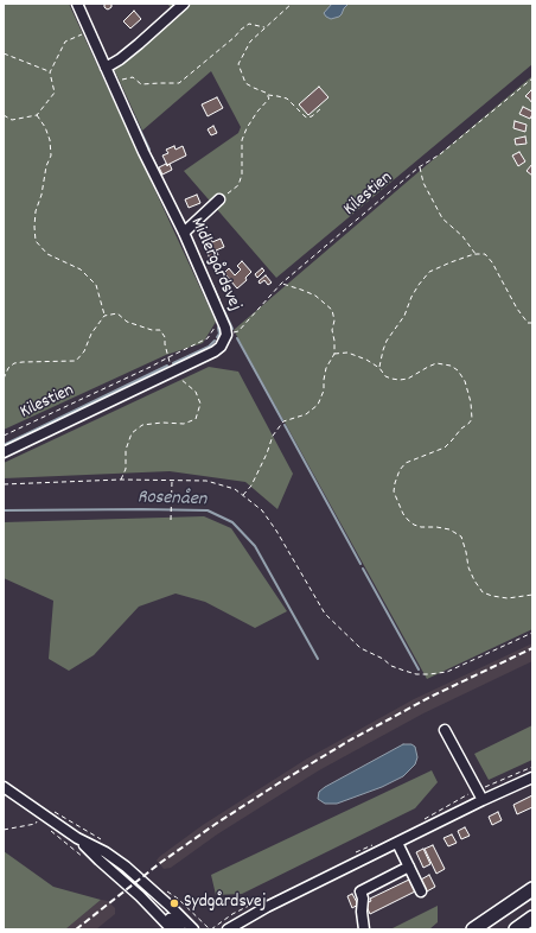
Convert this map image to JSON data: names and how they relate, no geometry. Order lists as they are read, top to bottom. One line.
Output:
{"streets":{"street":["Midlergårdsvej"],"path":["Kilestien"]},"crossings":[["Kilestien","Midlergårdsvej"]],"water":["Rosenåen"],"places":["Sydgårdsvej"]}
